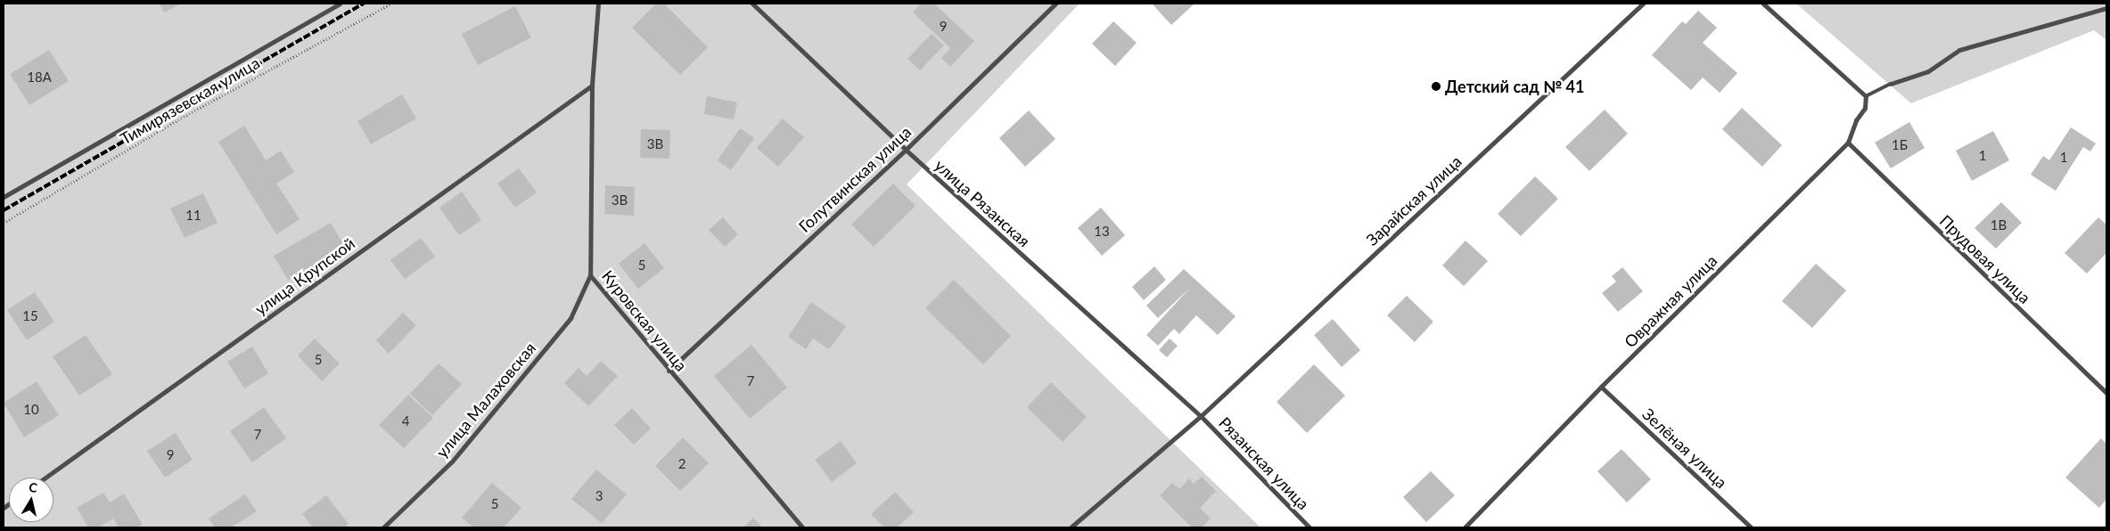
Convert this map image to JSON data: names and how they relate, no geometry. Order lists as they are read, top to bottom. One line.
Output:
{"streets":{"street":["Тимирязевская улица","Голутвинская улица","Зарайская улица","улица Рязанская","Прудовая улица","улица Крупской","Овражная улица","Куровская улица","улица Малаховская","Зелёная улица","Рязанская улица"]},"crossings":[["Голутвинская улица","улица Рязанская"],["Голутвинская улица","Куровская улица"],["Зарайская улица","улица Рязанская"],["Зарайская улица","Рязанская улица"],["улица Рязанская","Рязанская улица"],["Прудовая улица","Овражная улица"],["улица Крупской","Куровская улица"],["Овражная улица","Зелёная улица"],["Куровская улица","улица Малаховская"]],"places":["Детский сад № 41"],"house_numbers":["9","18А","3В","1Б","1","1","3В","11","1В","13","5","15","5","7","10","4","7","9","2","3","5"],"north":"top"}
